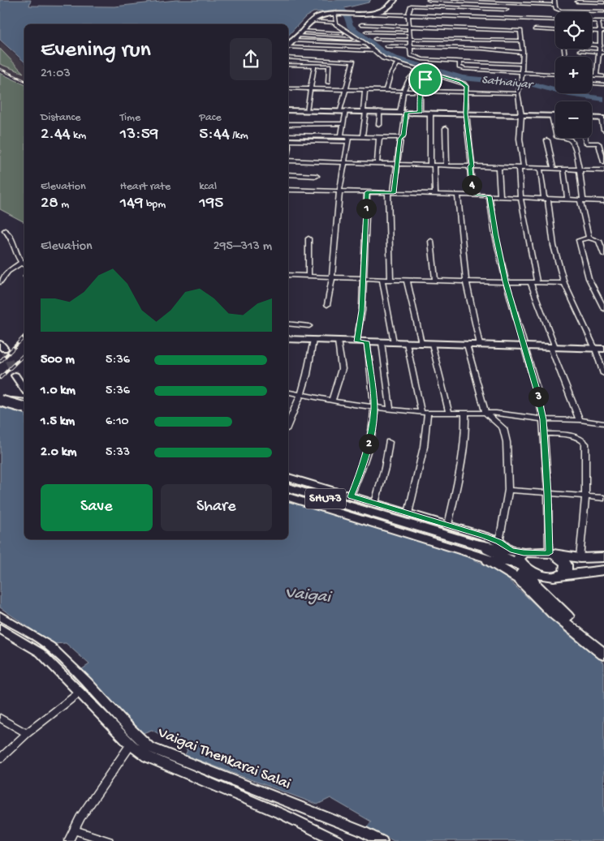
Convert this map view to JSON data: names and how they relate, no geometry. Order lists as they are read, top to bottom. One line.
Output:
{"streets":{"main road":["SHU73"],"street":["Vaigai Thenkarai Salai"]},"water":["Sathaiyar","Vaigai"],"page":{"map_buttons":["+","−"],"heading":["Evening run","21:03"],"stats":[["Distance","2.44 km"],["Time","13:59"],["Pace","5:44 /km"],["Elevation","28 m"],["Heart rate","149 bpm"],["kcal","195"]],"pins":["4","1","3","2"],"chart":["Elevation","295–313 m"],"list":[{"name":"500 m","note":"5:36"},{"name":"1.0 km","note":"5:36"},{"name":"1.5 km","note":"6:10"},{"name":"2.0 km","note":"5:33"}],"buttons":["Save","Share"]}}
